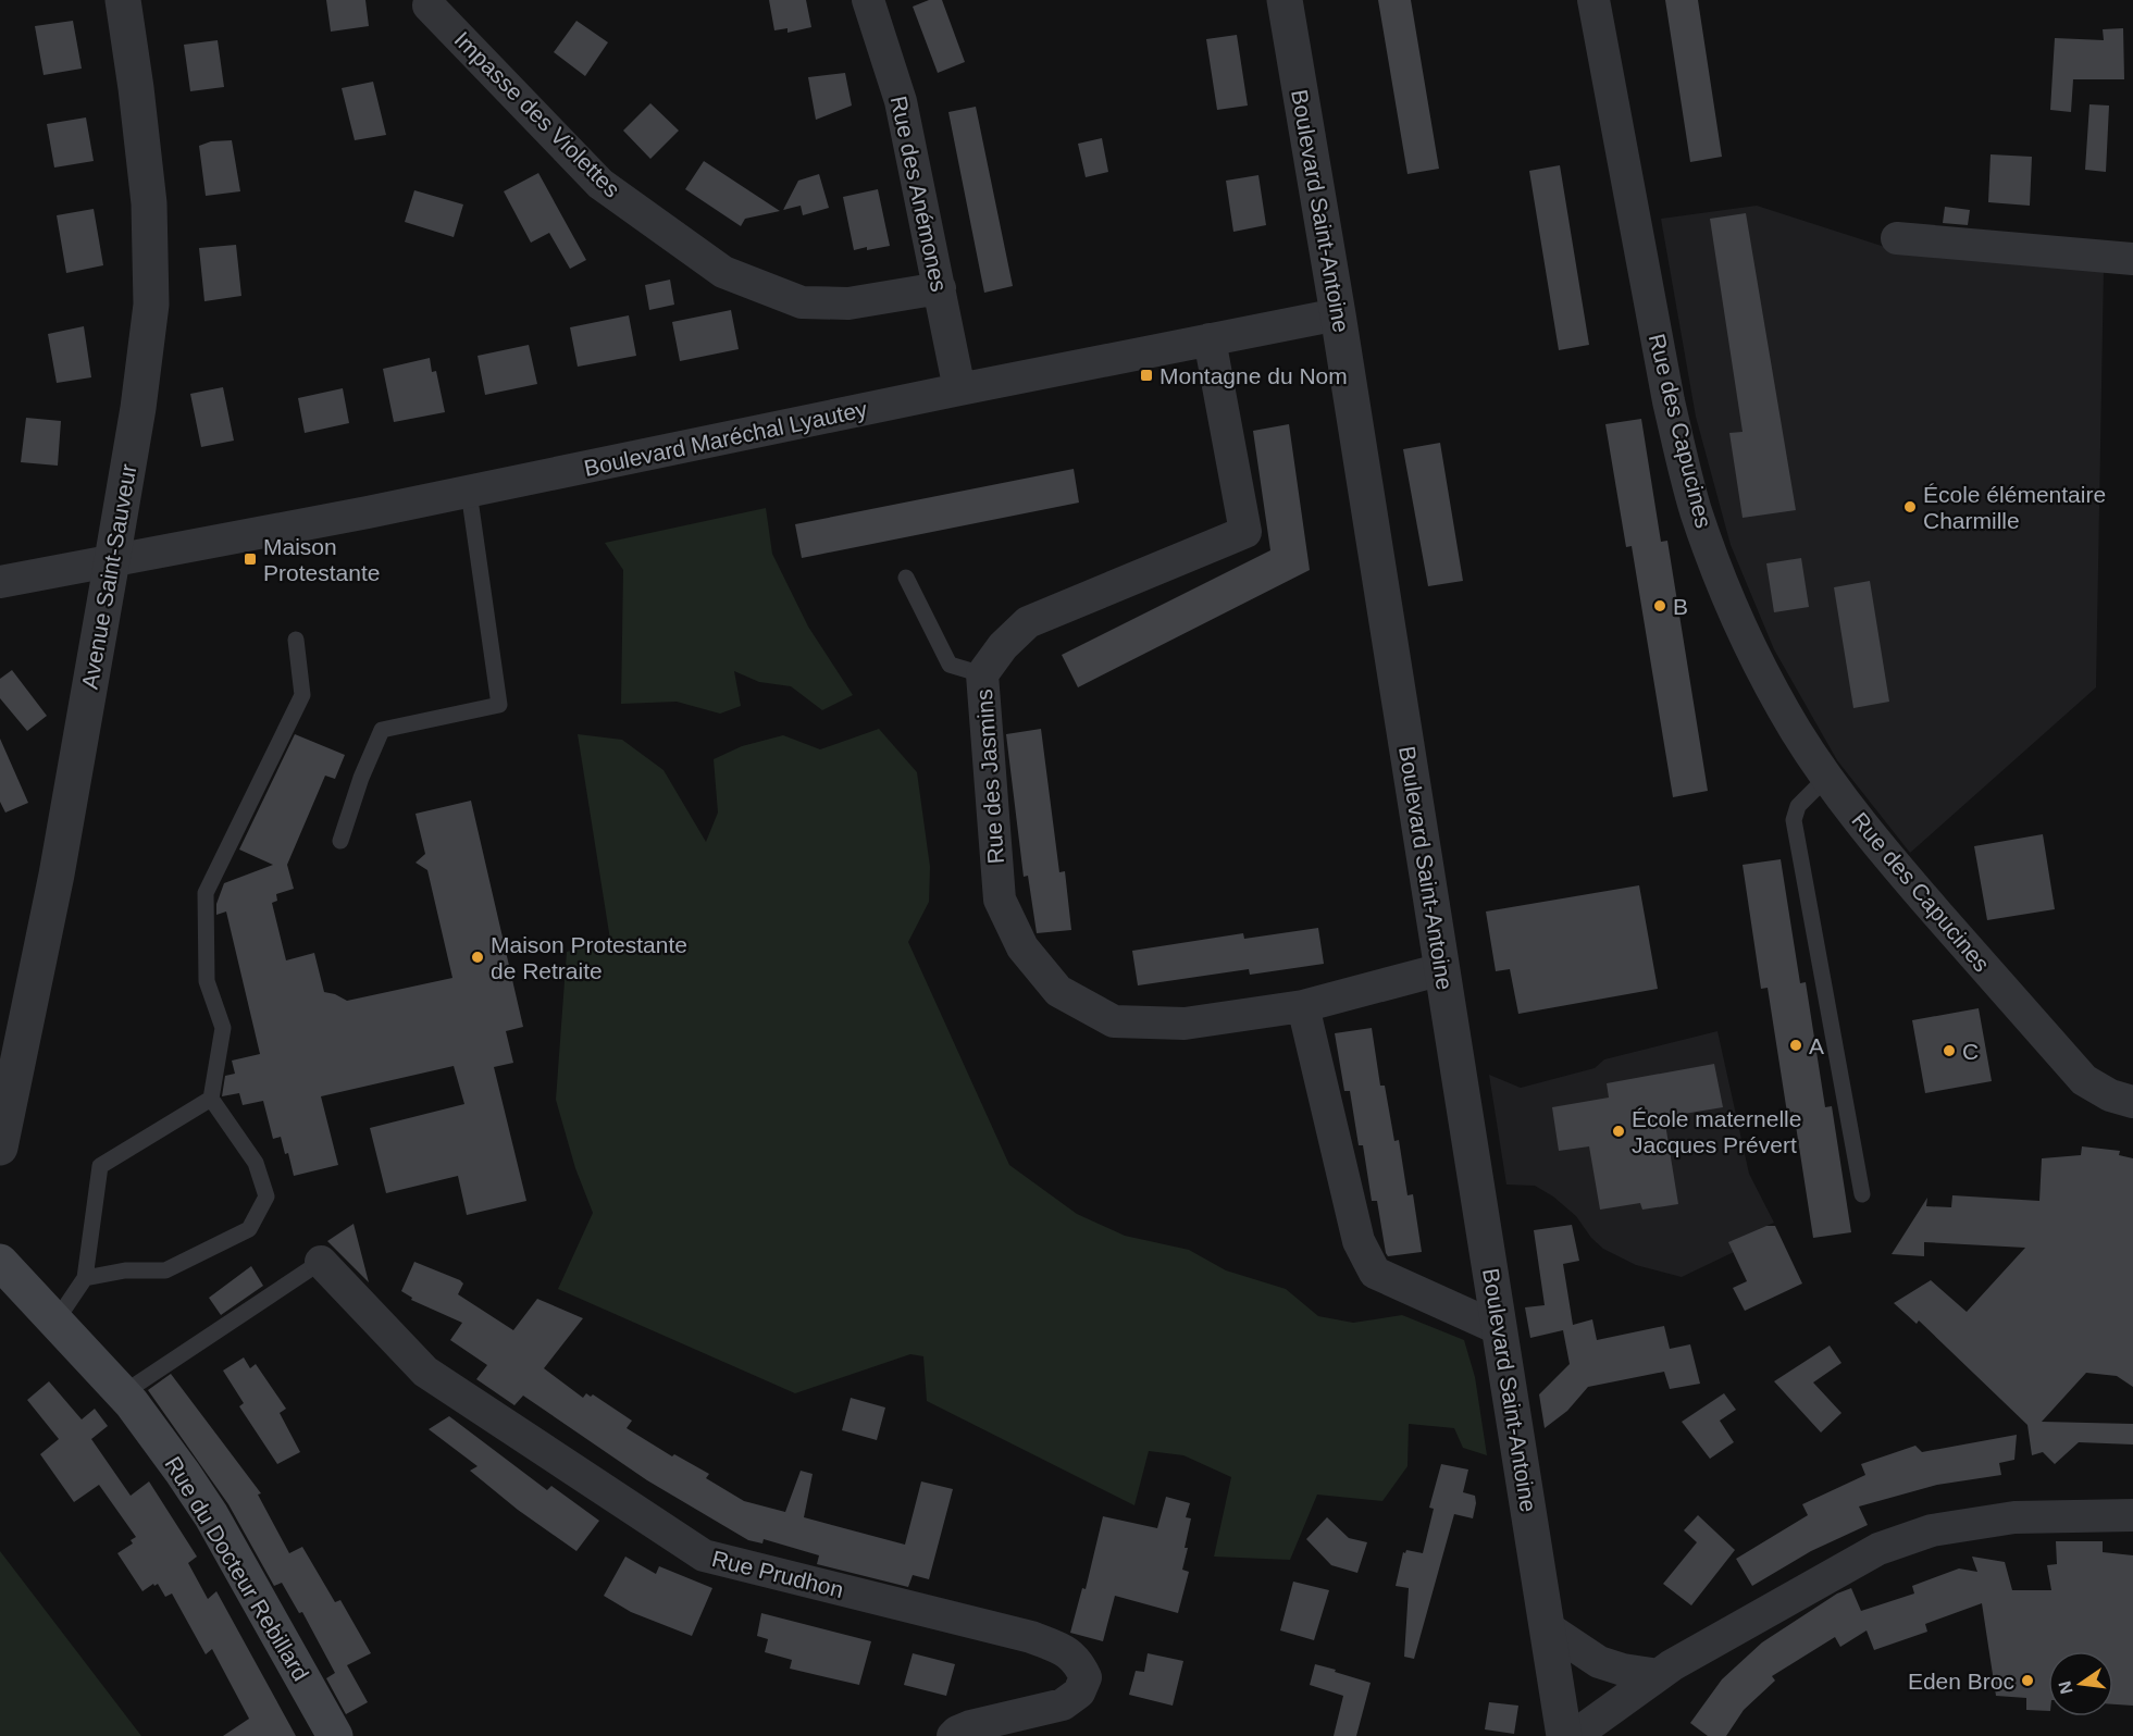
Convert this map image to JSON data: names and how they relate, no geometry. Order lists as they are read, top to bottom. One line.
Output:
{"streets":{"main road":["Rue du Docteur Rebillard"],"street":["Impasse des Violettes","Rue des Anémones","Boulevard Saint-Antoine","Rue des Capucines","Boulevard Maréchal Lyautey","Avenue Saint-Sauveur","Rue des Jasmins","Rue Prudhon"]},"crossings":[["Impasse des Violettes","Rue des Anémones"],["Rue des Anémones","Boulevard Maréchal Lyautey"],["Boulevard Saint-Antoine","Boulevard Maréchal Lyautey"],["Boulevard Saint-Antoine","Rue des Jasmins"],["Boulevard Maréchal Lyautey","Avenue Saint-Sauveur"],["Boulevard Maréchal Lyautey","Rue des Jasmins"]],"places":{"transit":["Montagne du Nom","Maison Protestante"],"other":["École élémentaire Charmille","B","Maison Protestante de Retraite","A","C","École maternelle Jacques Prévert","Eden Broc"]},"north":"left"}
